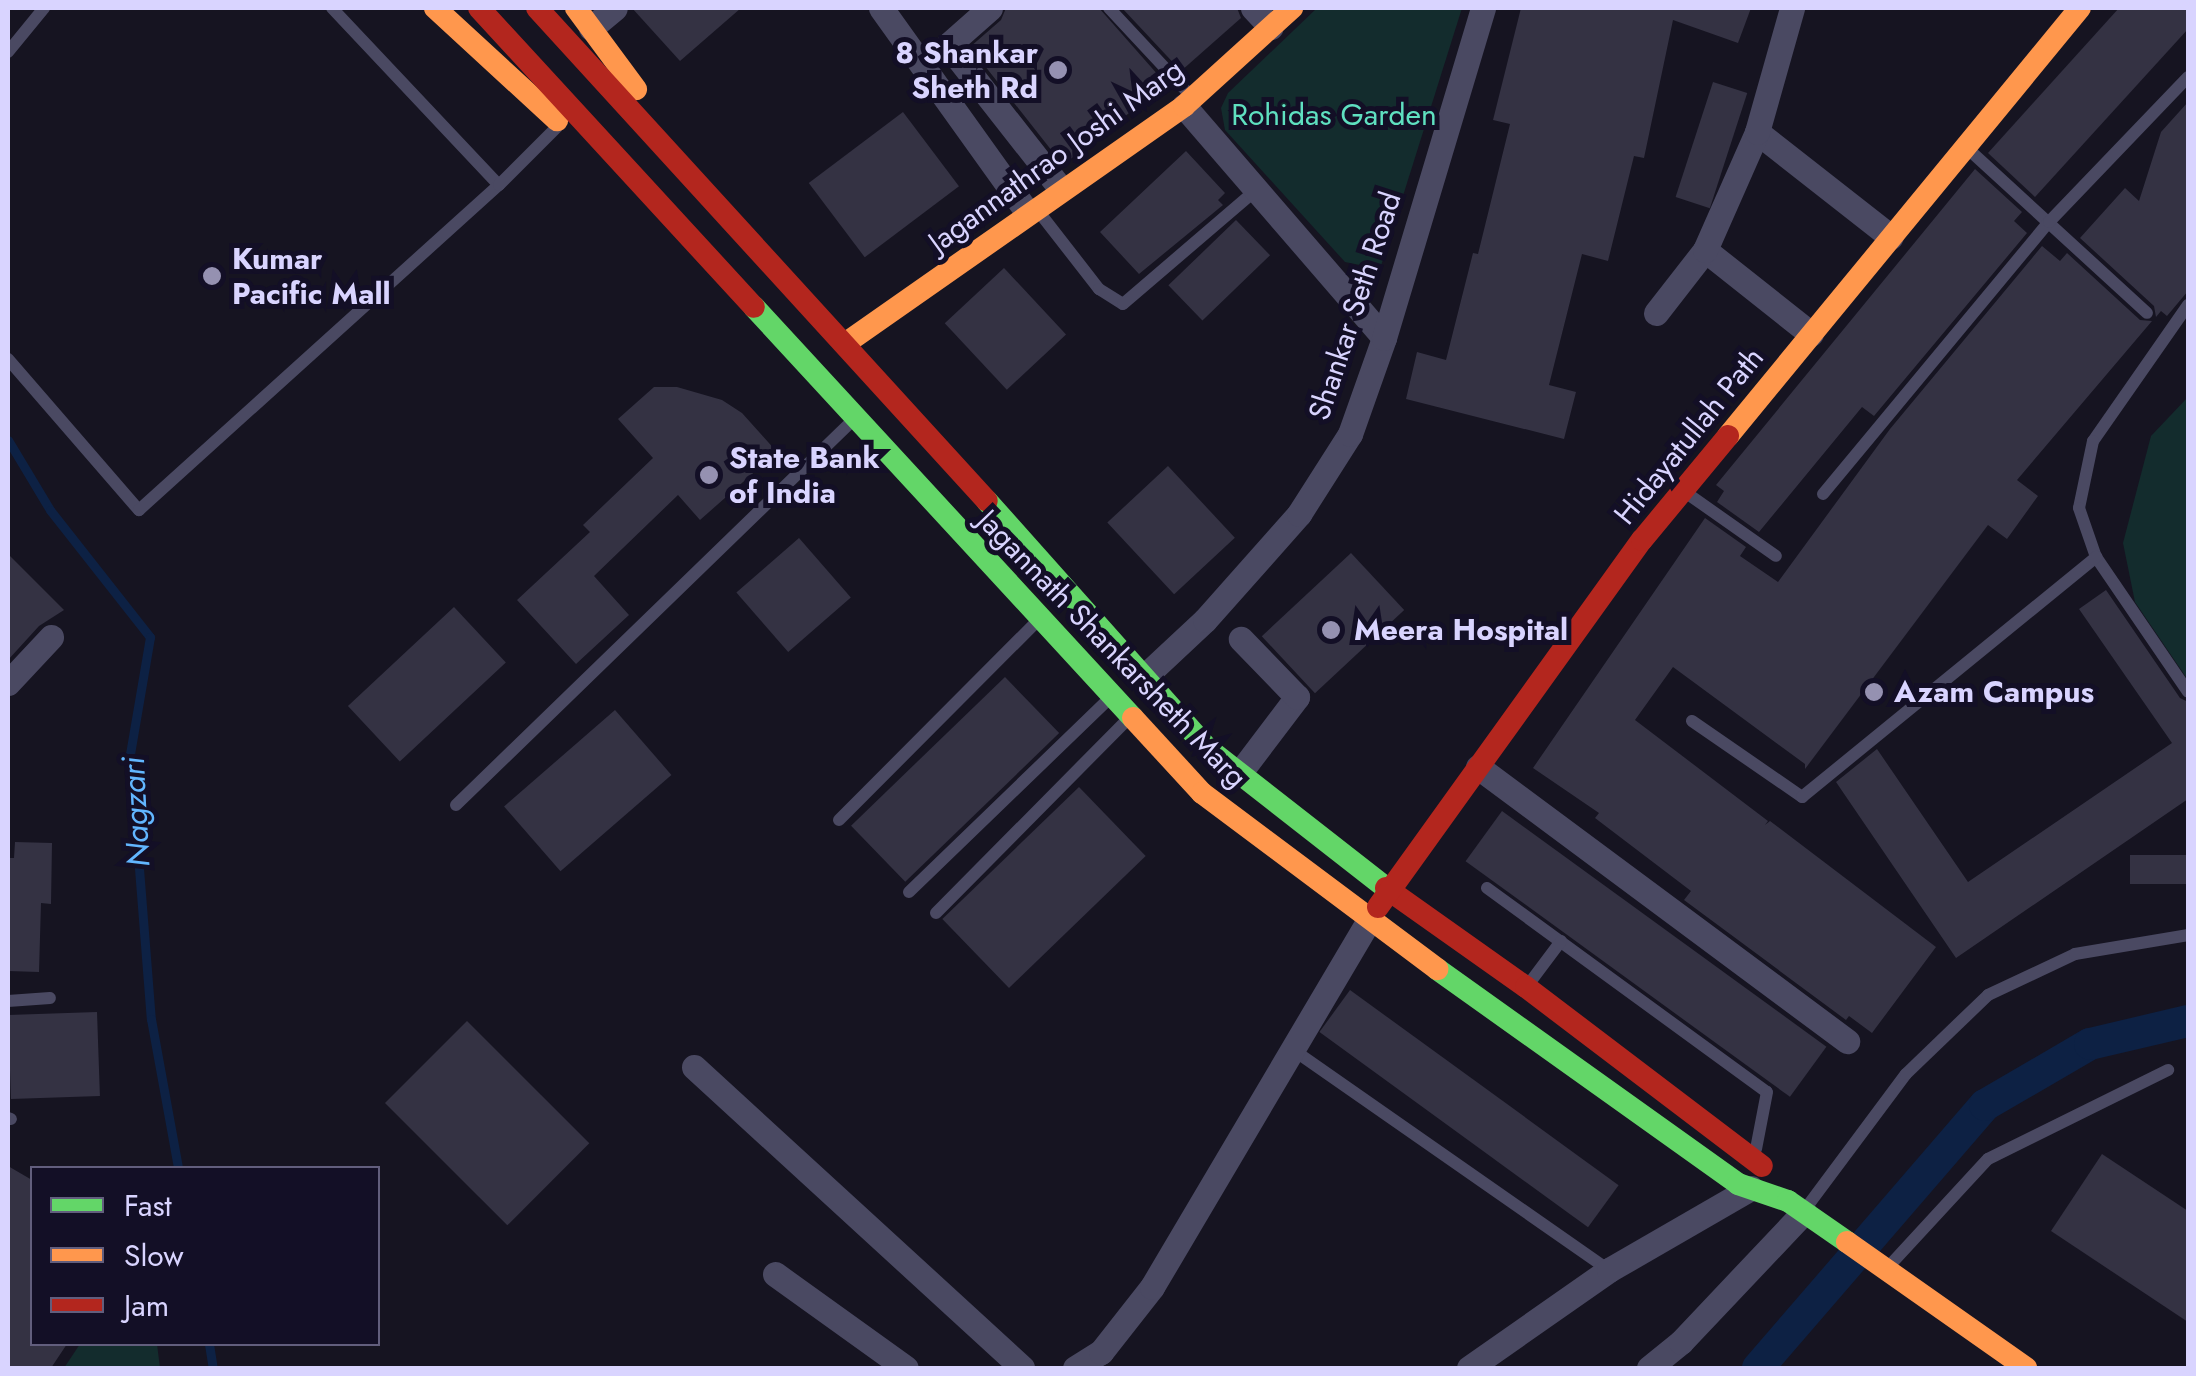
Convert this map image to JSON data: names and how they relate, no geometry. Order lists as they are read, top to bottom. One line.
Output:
{"streets":{"main road":["Jagannathrao Joshi Marg","Hidayatullah Path","Jagannath Shankarsheth Marg"],"street":["Shankar Seth Road"]},"crossings":[["Jagannathrao Joshi Marg","Jagannath Shankarsheth Marg"],["Shankar Seth Road","Jagannath Shankarsheth Marg"],["Hidayatullah Path","Jagannath Shankarsheth Marg"]],"water":["Nagzari"],"parks":["Rohidas Garden"],"places":["8 Shankar Sheth Rd","Kumar Pacific Mall","State Bank of India","Meera Hospital","Azam Campus"],"legend":["Fast","Slow","Jam"]}
